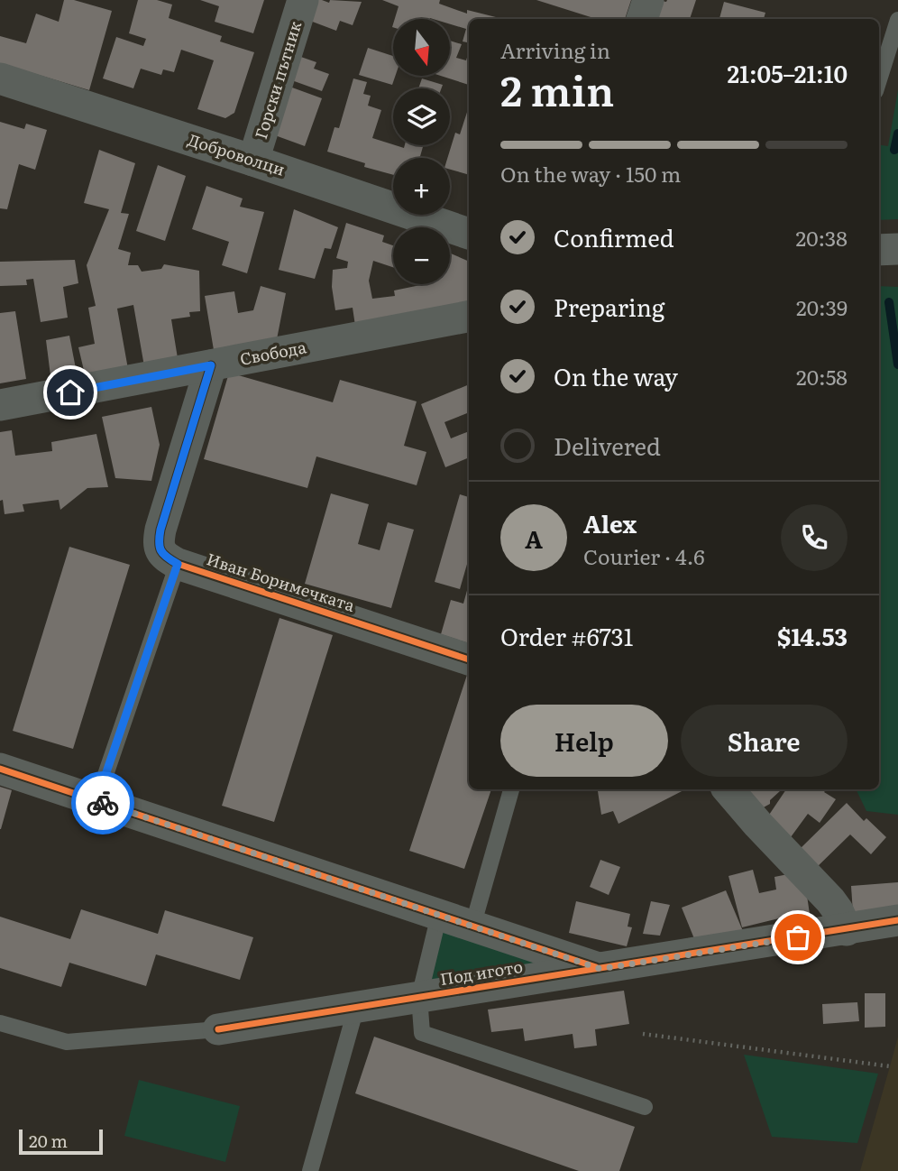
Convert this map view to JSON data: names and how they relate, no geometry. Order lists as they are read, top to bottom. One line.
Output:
{"streets":{"street":["Горски пътник","Доброволци","Свобода","Иван Боримечката","Под игото"]},"crossings":[["Горски пътник","Доброволци"]],"scale_bar":"20 m","north":"bottom","page":{"map_buttons":["+","−"],"heading":["2 min","Arriving in","21:05–21:10"],"panel":["Alex","Courier · 4.6","Order #6731","$14.53"],"bar":"On the way · 150 m","list":[["Confirmed","20:38"],["Preparing","20:39"],["On the way","20:58"],"Delivered"],"round":"A","buttons":["Help","Share"],"scale":"20 m"}}
